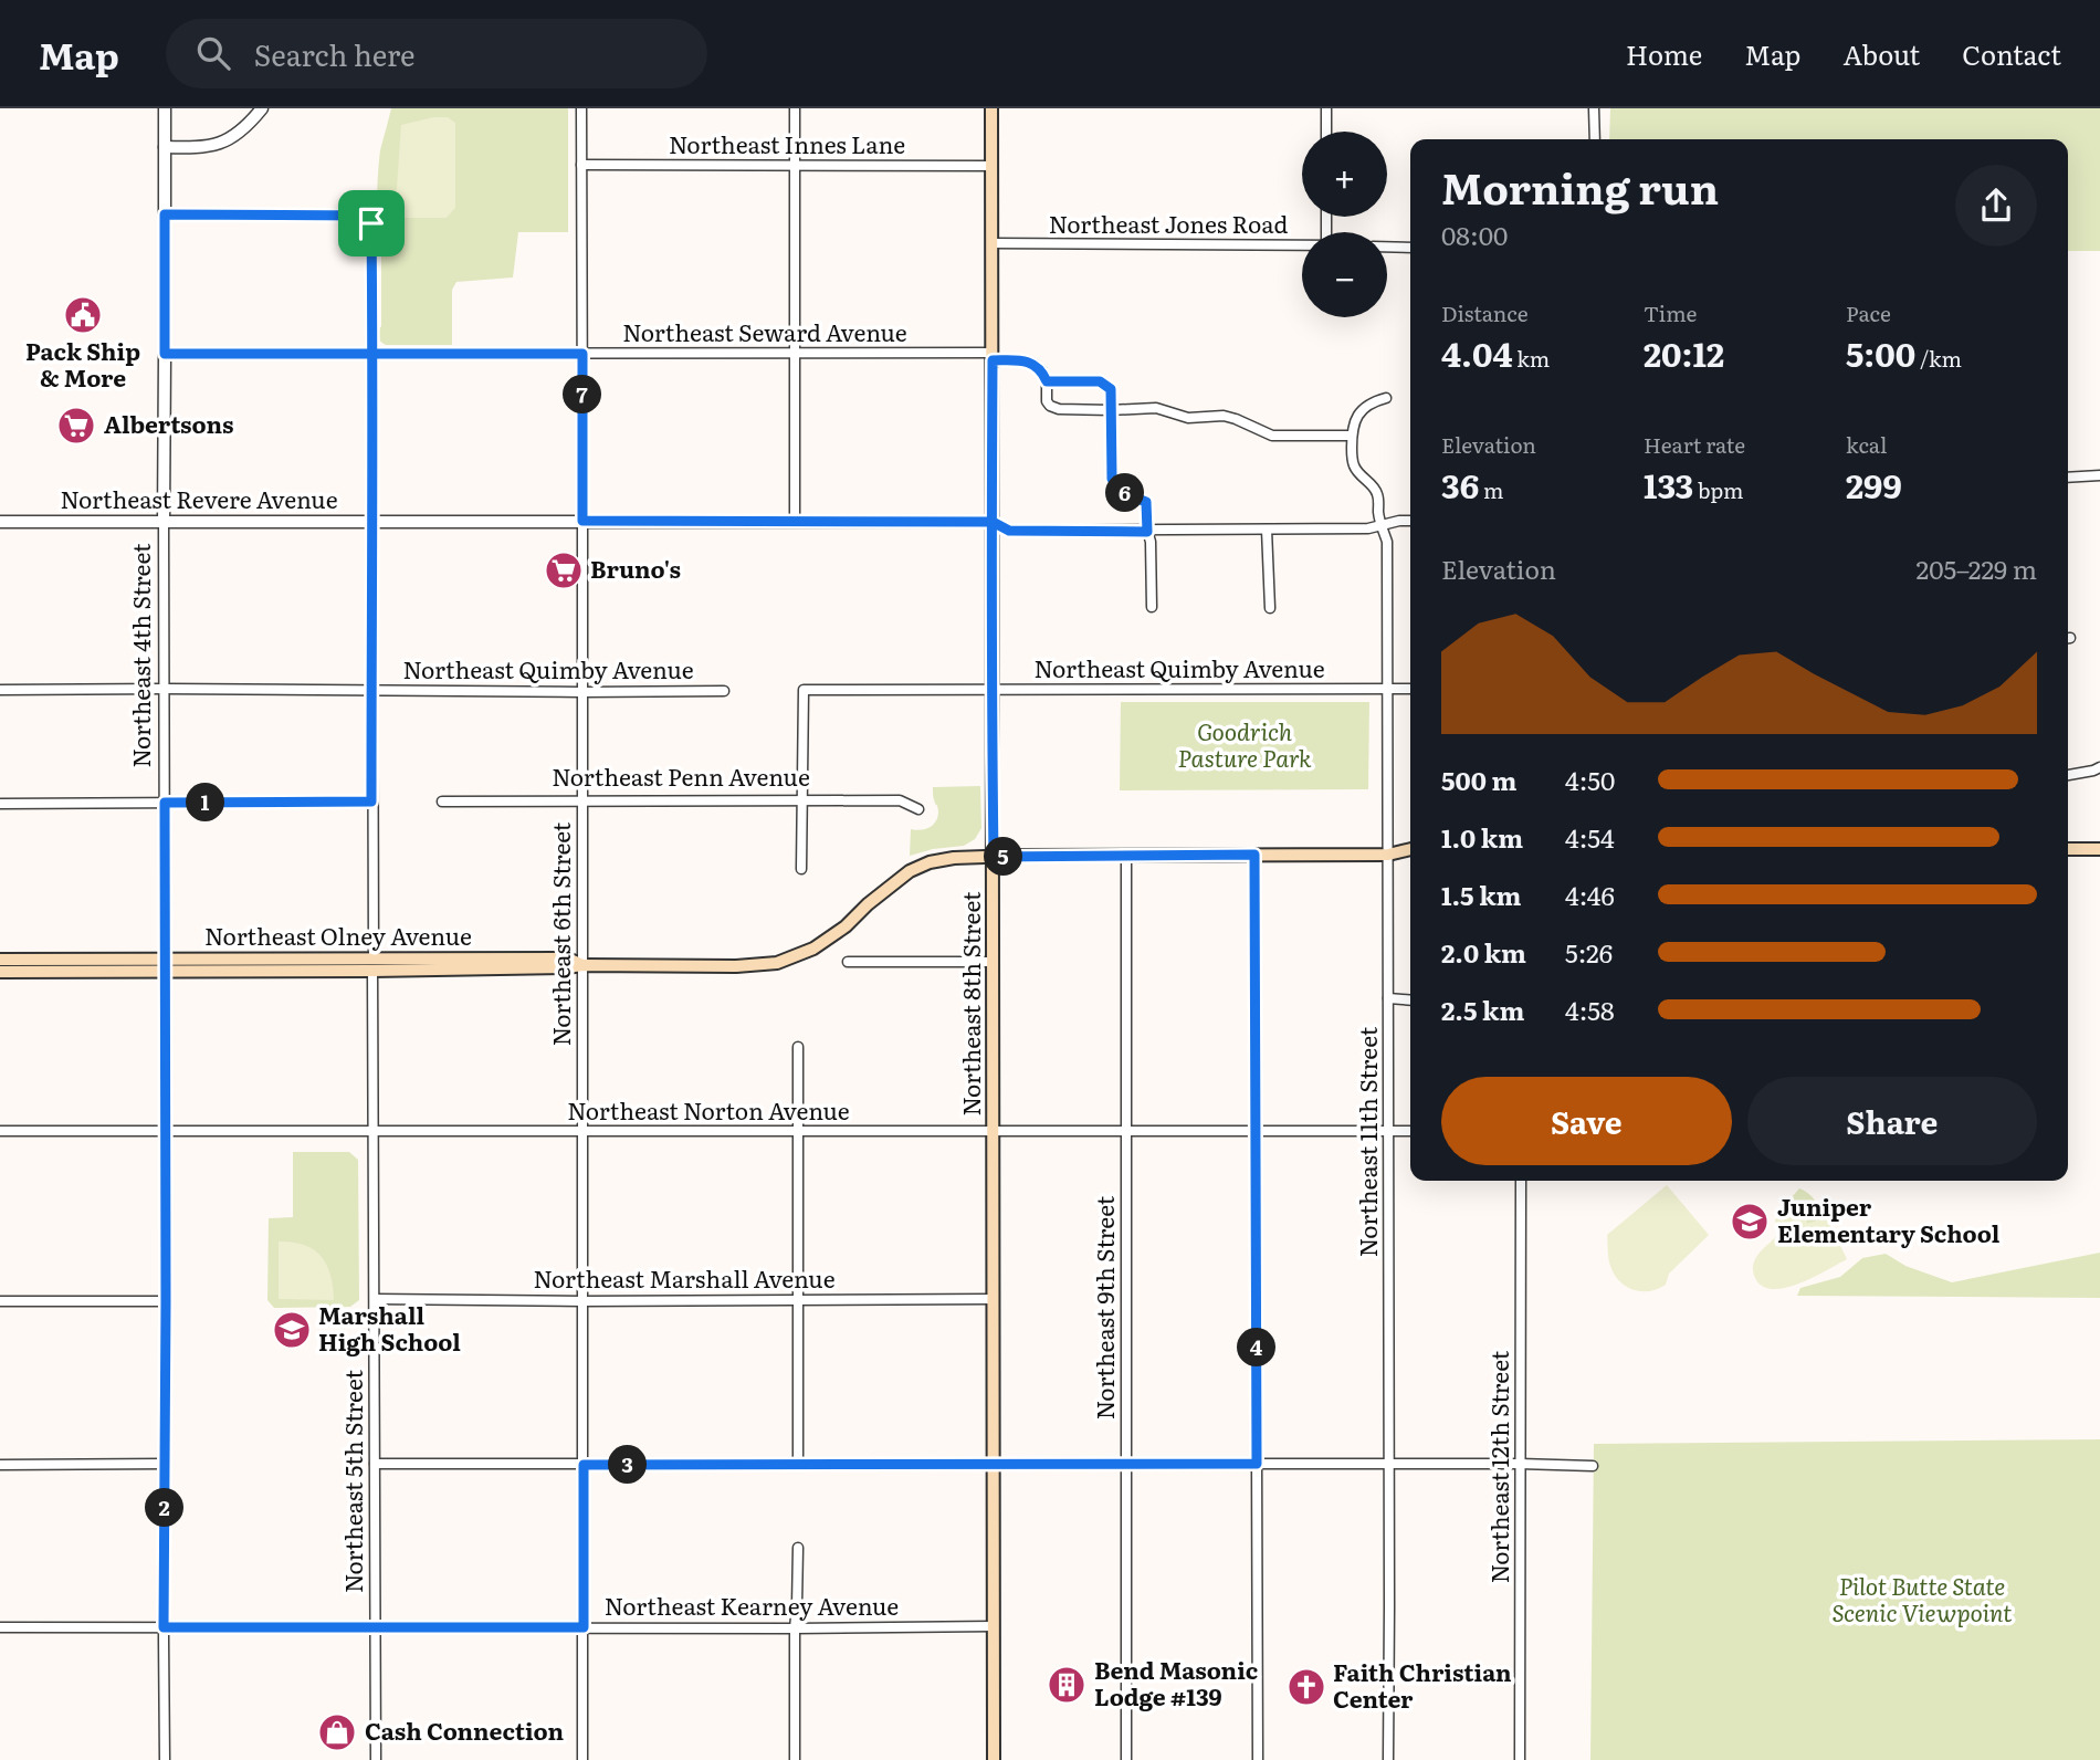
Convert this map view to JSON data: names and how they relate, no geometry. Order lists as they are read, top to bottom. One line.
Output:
{"streets":{"main road":["Northeast Olney Avenue","Northeast 8th Street"],"street":["Northeast Innes Lane","Northeast Jones Road","Northeast Seward Avenue","Northeast Revere Avenue","Northeast 4th Street","Northeast Quimby Avenue","Northeast Penn Avenue","Northeast 6th Street","Northeast Norton Avenue","Northeast 11th Street","Northeast Marshall Avenue","Northeast 9th Street","Northeast 12th Street","Northeast 5th Street","Northeast Kearney Avenue"]},"crossings":[["Northeast Innes Lane","Northeast 6th Street"],["Northeast Innes Lane","Northeast 8th Street"],["Northeast Jones Road","Northeast 8th Street"],["Northeast Seward Avenue","Northeast 4th Street"],["Northeast Seward Avenue","Northeast 6th Street"],["Northeast Seward Avenue","Northeast 8th Street"],["Northeast Seward Avenue","Northeast 5th Street"],["Northeast Revere Avenue","Northeast 4th Street"],["Northeast Revere Avenue","Northeast 6th Street"],["Northeast Revere Avenue","Northeast 8th Street"],["Northeast Revere Avenue","Northeast 11th Street"],["Northeast Revere Avenue","Northeast 5th Street"],["Northeast 4th Street","Northeast Quimby Avenue"],["Northeast 4th Street","Northeast Olney Avenue"],["Northeast 4th Street","Northeast Norton Avenue"],["Northeast 4th Street","Northeast 5th Street"],["Northeast 4th Street","Northeast Kearney Avenue"],["Northeast Quimby Avenue","Northeast Penn Avenue"],["Northeast Quimby Avenue","Northeast 6th Street"],["Northeast Quimby Avenue","Northeast 8th Street"],["Northeast Quimby Avenue","Northeast 11th Street"],["Northeast Quimby Avenue","Northeast 5th Street"],["Northeast Penn Avenue","Northeast 6th Street"],["Northeast 6th Street","Northeast Olney Avenue"],["Northeast 6th Street","Northeast Norton Avenue"],["Northeast 6th Street","Northeast Marshall Avenue"],["Northeast 6th Street","Northeast Kearney Avenue"],["Northeast Olney Avenue","Northeast 8th Street"],["Northeast Olney Avenue","Northeast 5th Street"],["Northeast 8th Street","Northeast Norton Avenue"],["Northeast 8th Street","Northeast Marshall Avenue"],["Northeast 8th Street","Northeast Kearney Avenue"],["Northeast Norton Avenue","Northeast 11th Street"],["Northeast Norton Avenue","Northeast 9th Street"],["Northeast Norton Avenue","Northeast 5th Street"],["Northeast Marshall Avenue","Northeast 5th Street"],["Northeast 5th Street","Northeast Kearney Avenue"]],"parks":["Goodrich Pasture Park","Pilot Butte State Scenic Viewpoint"],"places":{"public building":["Pack Ship & More"],"supermarket":["Albertsons","Bruno's"],"school or university":["Juniper Elementary School","Marshall High School"],"building":["Bend Masonic Lodge #139"],"church":["Faith Christian Center"],"shop":["Cash Connection"]},"page":{"header":"Map","search":"Search here","nav":["Home","Map","About","Contact"],"map_buttons":["+","−"],"heading":["Morning run","08:00"],"stats":[["Distance","4.04 km"],["Time","20:12"],["Pace","5:00 /km"],["Elevation","36 m"],["Heart rate","133 bpm"],["kcal","299"]],"pins":["7","6","1","5","4","3","2"],"chart":["Elevation","205–229 m"],"list":[{"name":"500 m","note":"4:50"},{"name":"1.0 km","note":"4:54"},{"name":"1.5 km","note":"4:46"},{"name":"2.0 km","note":"5:26"},{"name":"2.5 km","note":"4:58"}],"buttons":["Save","Share"]}}
